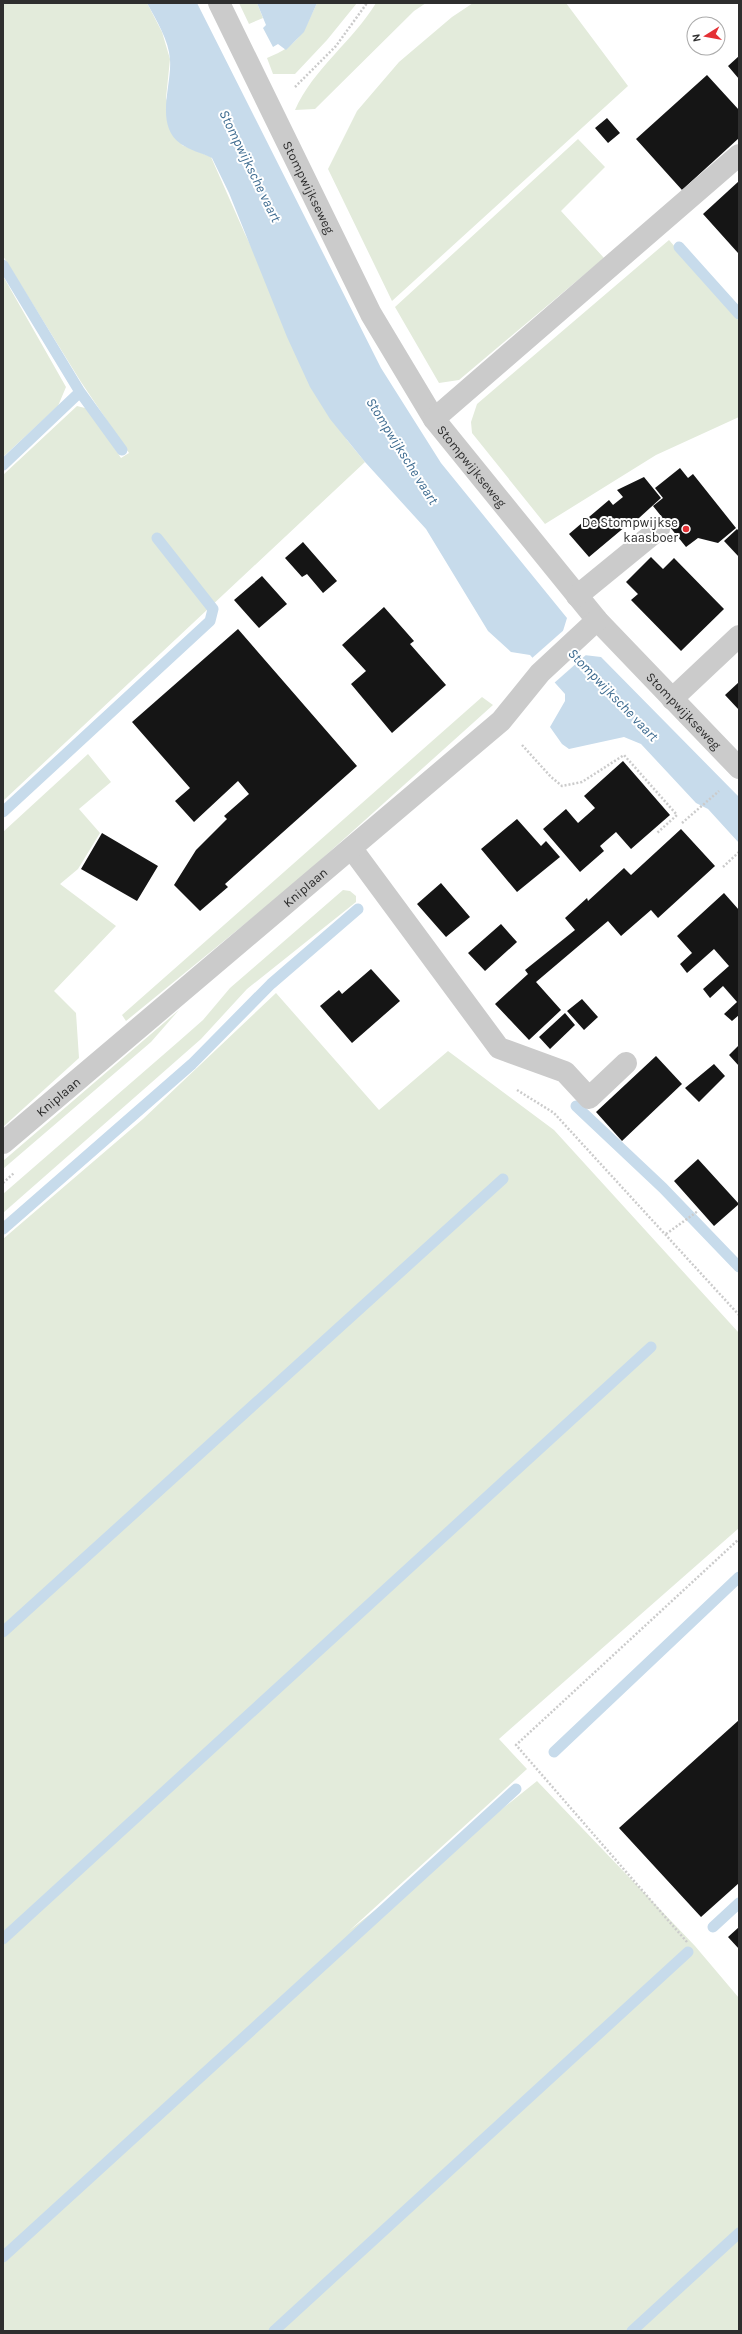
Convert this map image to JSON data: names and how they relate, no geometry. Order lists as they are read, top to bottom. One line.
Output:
{"streets":{"street":["Stompwijkseweg","Kniplaan"]},"crossings":[["Stompwijkseweg","Kniplaan"]],"water":["Stompwijksche vaart"],"places":["De Stompwijkse kaasboer"],"north":"left"}
